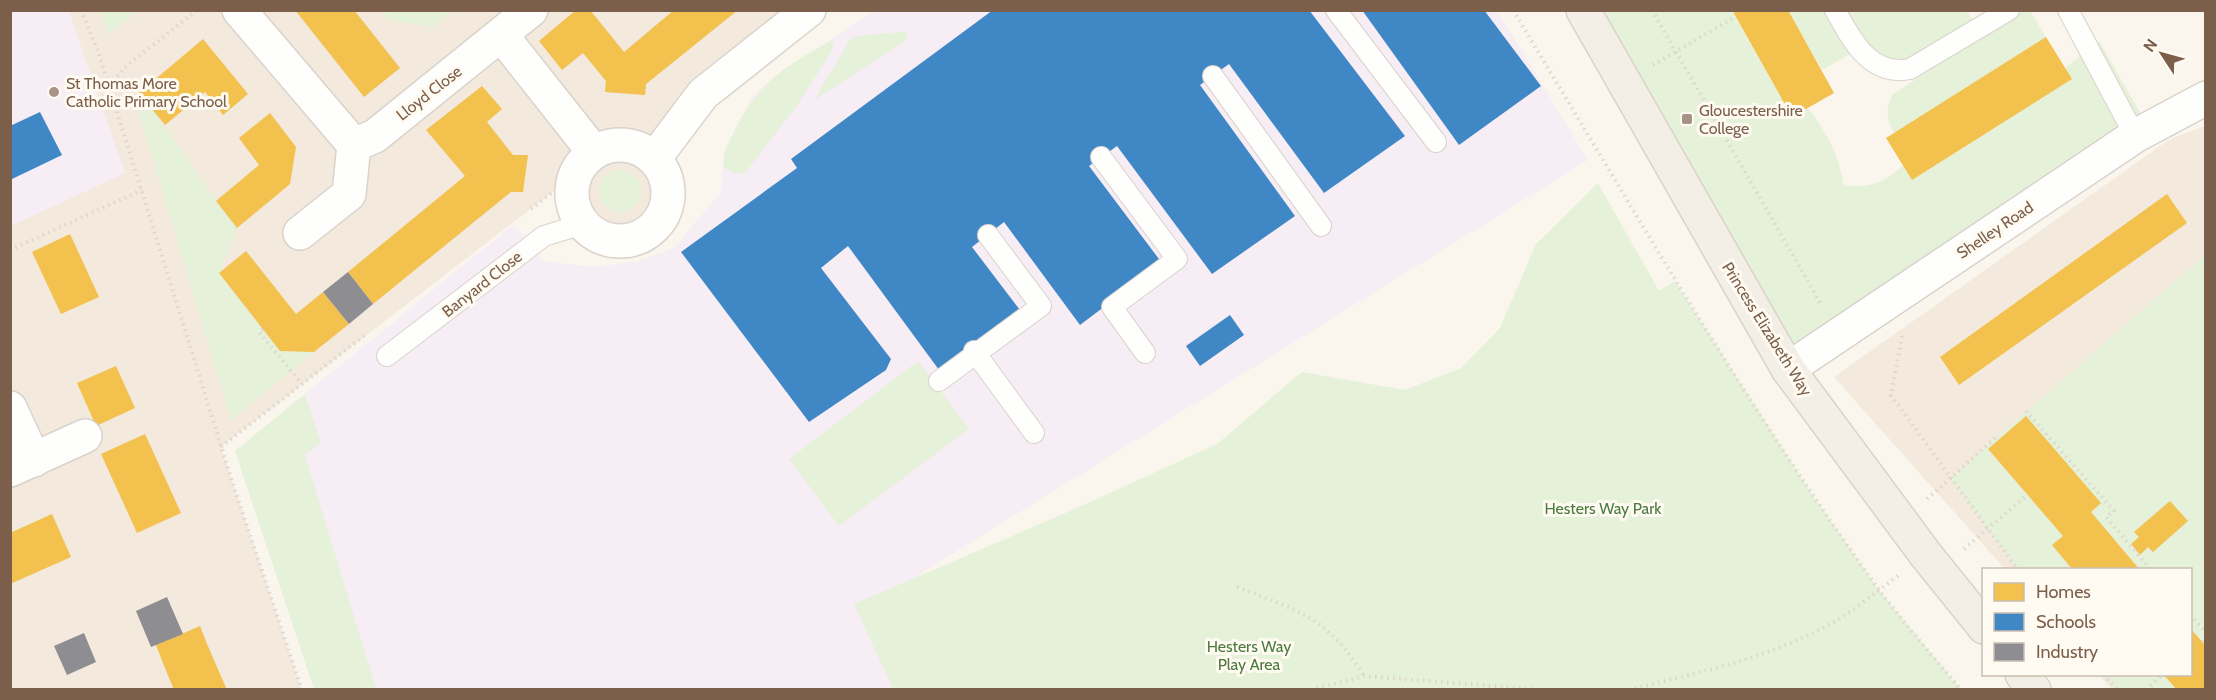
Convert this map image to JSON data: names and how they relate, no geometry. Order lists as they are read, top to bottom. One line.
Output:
{"streets":{"main road":["Princess Elizabeth Way"],"street":["Lloyd Close","Shelley Road"],"lane":["Banyard Close"]},"crossings":[["Shelley Road","Princess Elizabeth Way"]],"parks":["Hesters Way Park","Hesters Way Play Area"],"places":{"other":["St Thomas More Catholic Primary School"],"transit":["Gloucestershire College"]},"legend":["Homes","Schools","Industry"],"north":"top left"}
